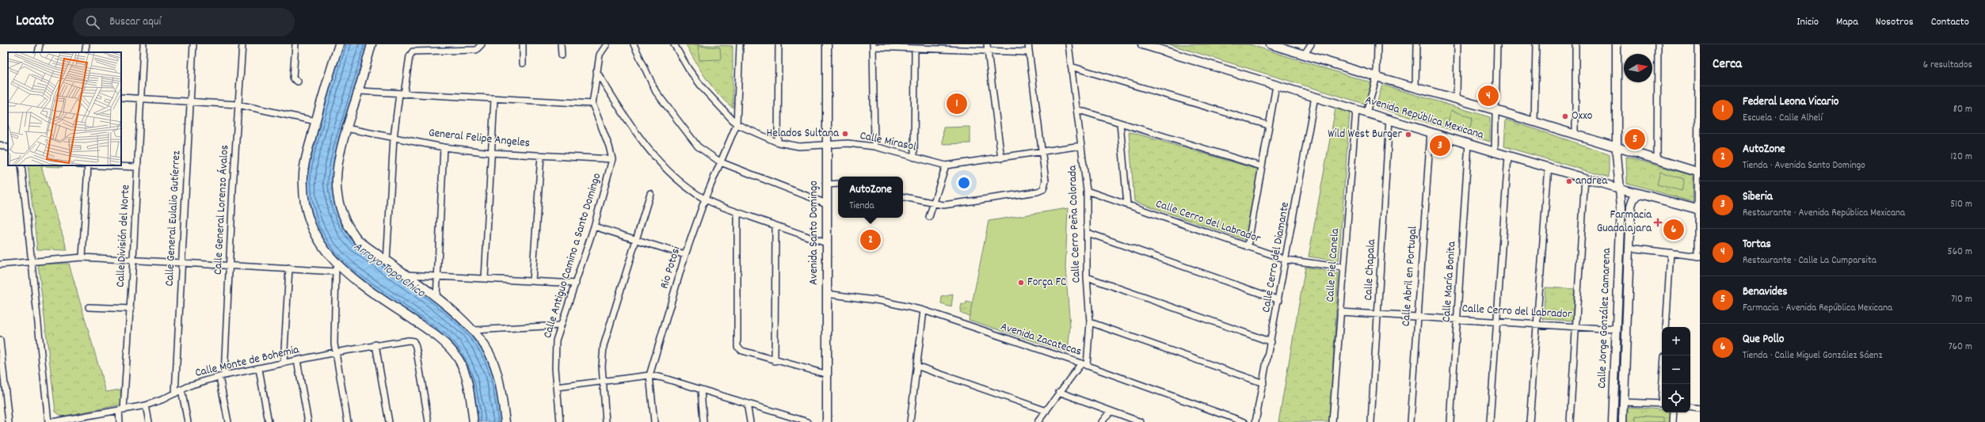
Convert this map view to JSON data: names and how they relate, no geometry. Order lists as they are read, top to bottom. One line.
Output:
{"streets":{"main road":["Avenida República Mexicana","Avenida Santo Domingo","Calle Jorge González Camarena"],"street":["General Felipe Angeles","Calle Mirasol","Calle General Lorenzo Ávalos","Calle General Eulalio Gutíerrez","Calle Cerro del Labrador","Calle Cerro Peña Colorada","Calle División del Norte","Calle Antiguo Camino a Santo Domingo","Calle Cerro del Diamante","Calle Piel Canela","Rio Potosi","Calle Chapala","Calle Abril en Portugal","Calle María Bonita","Avenida Zacatecas","Calle Monte de Bohemia"]},"crossings":[["Avenida República Mexicana","Calle Cerro del Diamante"],["Avenida República Mexicana","Calle Piel Canela"],["Avenida República Mexicana","Calle Chapala"],["Avenida República Mexicana","Calle Abril en Portugal"],["Avenida República Mexicana","Calle María Bonita"],["Avenida República Mexicana","Calle Jorge González Camarena"],["General Felipe Angeles","Calle Antiguo Camino a Santo Domingo"],["Calle Mirasol","Calle Cerro Peña Colorada"],["Calle Mirasol","Avenida Santo Domingo"],["Calle Mirasol","Rio Potosi"],["Calle General Lorenzo Ávalos","Calle Monte de Bohemia"],["Calle General Eulalio Gutíerrez","Calle Monte de Bohemia"],["Calle Cerro del Labrador","Calle Cerro Peña Colorada"],["Calle Cerro del Labrador","Calle Cerro del Diamante"],["Calle Cerro del Labrador","Calle Piel Canela"],["Calle Cerro del Labrador","Calle Chapala"],["Calle Cerro del Labrador","Calle Abril en Portugal"],["Calle Cerro del Labrador","Calle María Bonita"],["Calle Cerro del Labrador","Calle Jorge González Camarena"],["Calle Cerro Peña Colorada","Avenida Zacatecas"],["Avenida Santo Domingo","Avenida Zacatecas"],["Calle División del Norte","Calle Monte de Bohemia"]],"water":["Arroyo Topo Chico"],"places":{"other":["Oxxo","Helados Sultana","Wild West Burger","andrea","Força FC"],"health":["Farmacia Guadalajara"]},"north":"right","page":{"header":"Locato","search":"Buscar aquí","nav":["Inicio","Mapa","Nosotros","Contacto"],"heading":["Cerca","6 resultados"],"pins":["4","1","5","3","6","2"],"list":[{"mark":"1","name":"Federal Leona Vicario","note":"Escuela · Calle Alhelí","value":"80 m"},{"mark":"2","name":"AutoZone","note":"Tienda · Avenida Santo Domingo","value":"120 m"},{"mark":"3","name":"Siberia","note":"Restaurante · Avenida República Mexicana","value":"510 m"},{"mark":"4","name":"Tortas","note":"Restaurante · Calle La Cumparsita","value":"560 m"},{"mark":"5","name":"Benavides","note":"Farmacia · Avenida República Mexicana","value":"710 m"},{"mark":"6","name":"Que Pollo","note":"Tienda · Calle Miguel González Sáenz","value":"760 m"}],"popup":["AutoZone","Tienda"],"map_buttons":["+","−"]}}
